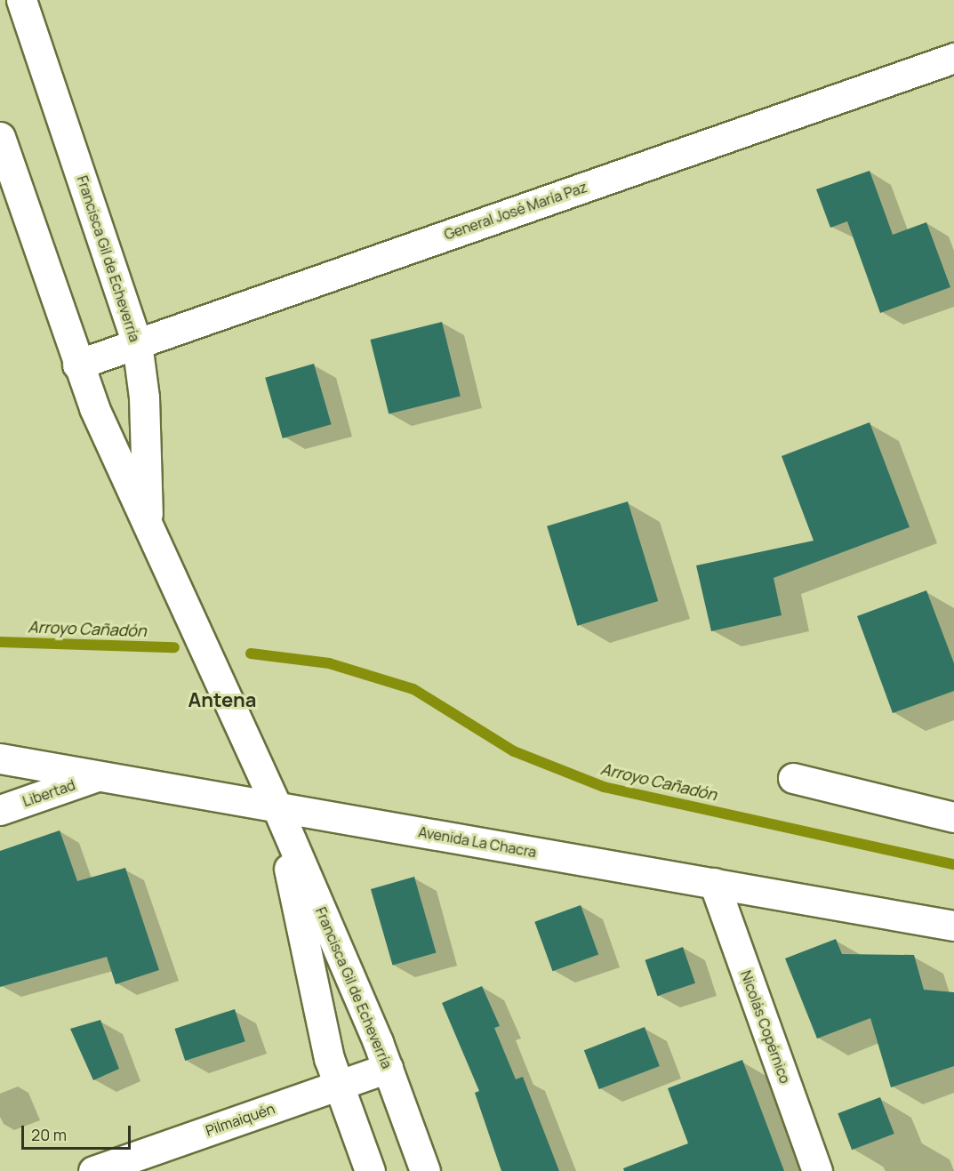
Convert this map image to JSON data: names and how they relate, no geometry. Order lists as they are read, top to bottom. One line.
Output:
{"streets":{"street":["General José María Paz","Francisca Gil de Echeverría","Libertad","Avenida La Chacra","Nicolás Copérnico","Pilmaiquén"]},"crossings":[["General José María Paz","Francisca Gil de Echeverría"],["Francisca Gil de Echeverría","Avenida La Chacra"],["Francisca Gil de Echeverría","Pilmaiquén"],["Libertad","Avenida La Chacra"],["Avenida La Chacra","Nicolás Copérnico"]],"districts":["Antena"],"water":["Arroyo Cañadón"],"scale_bar":"20 m"}
